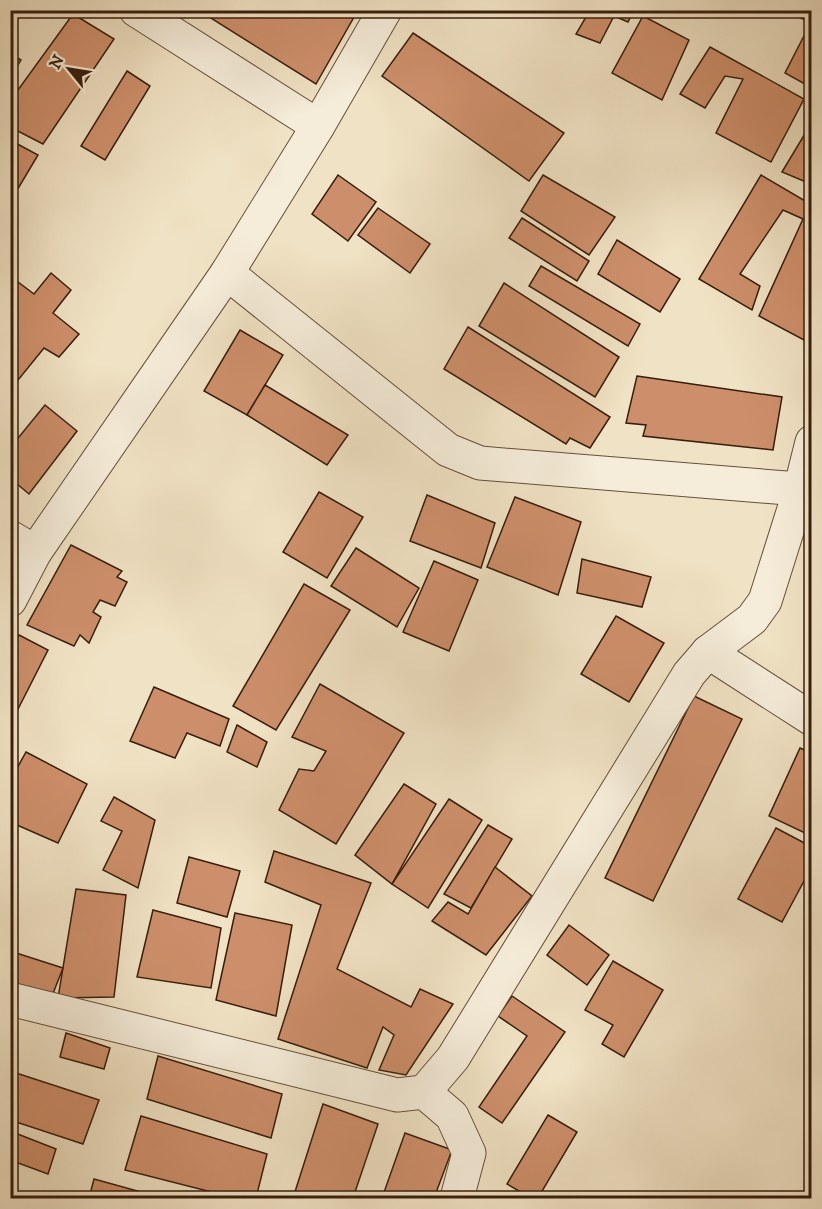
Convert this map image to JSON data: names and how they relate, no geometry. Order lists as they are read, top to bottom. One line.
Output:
{"north":"top left"}
